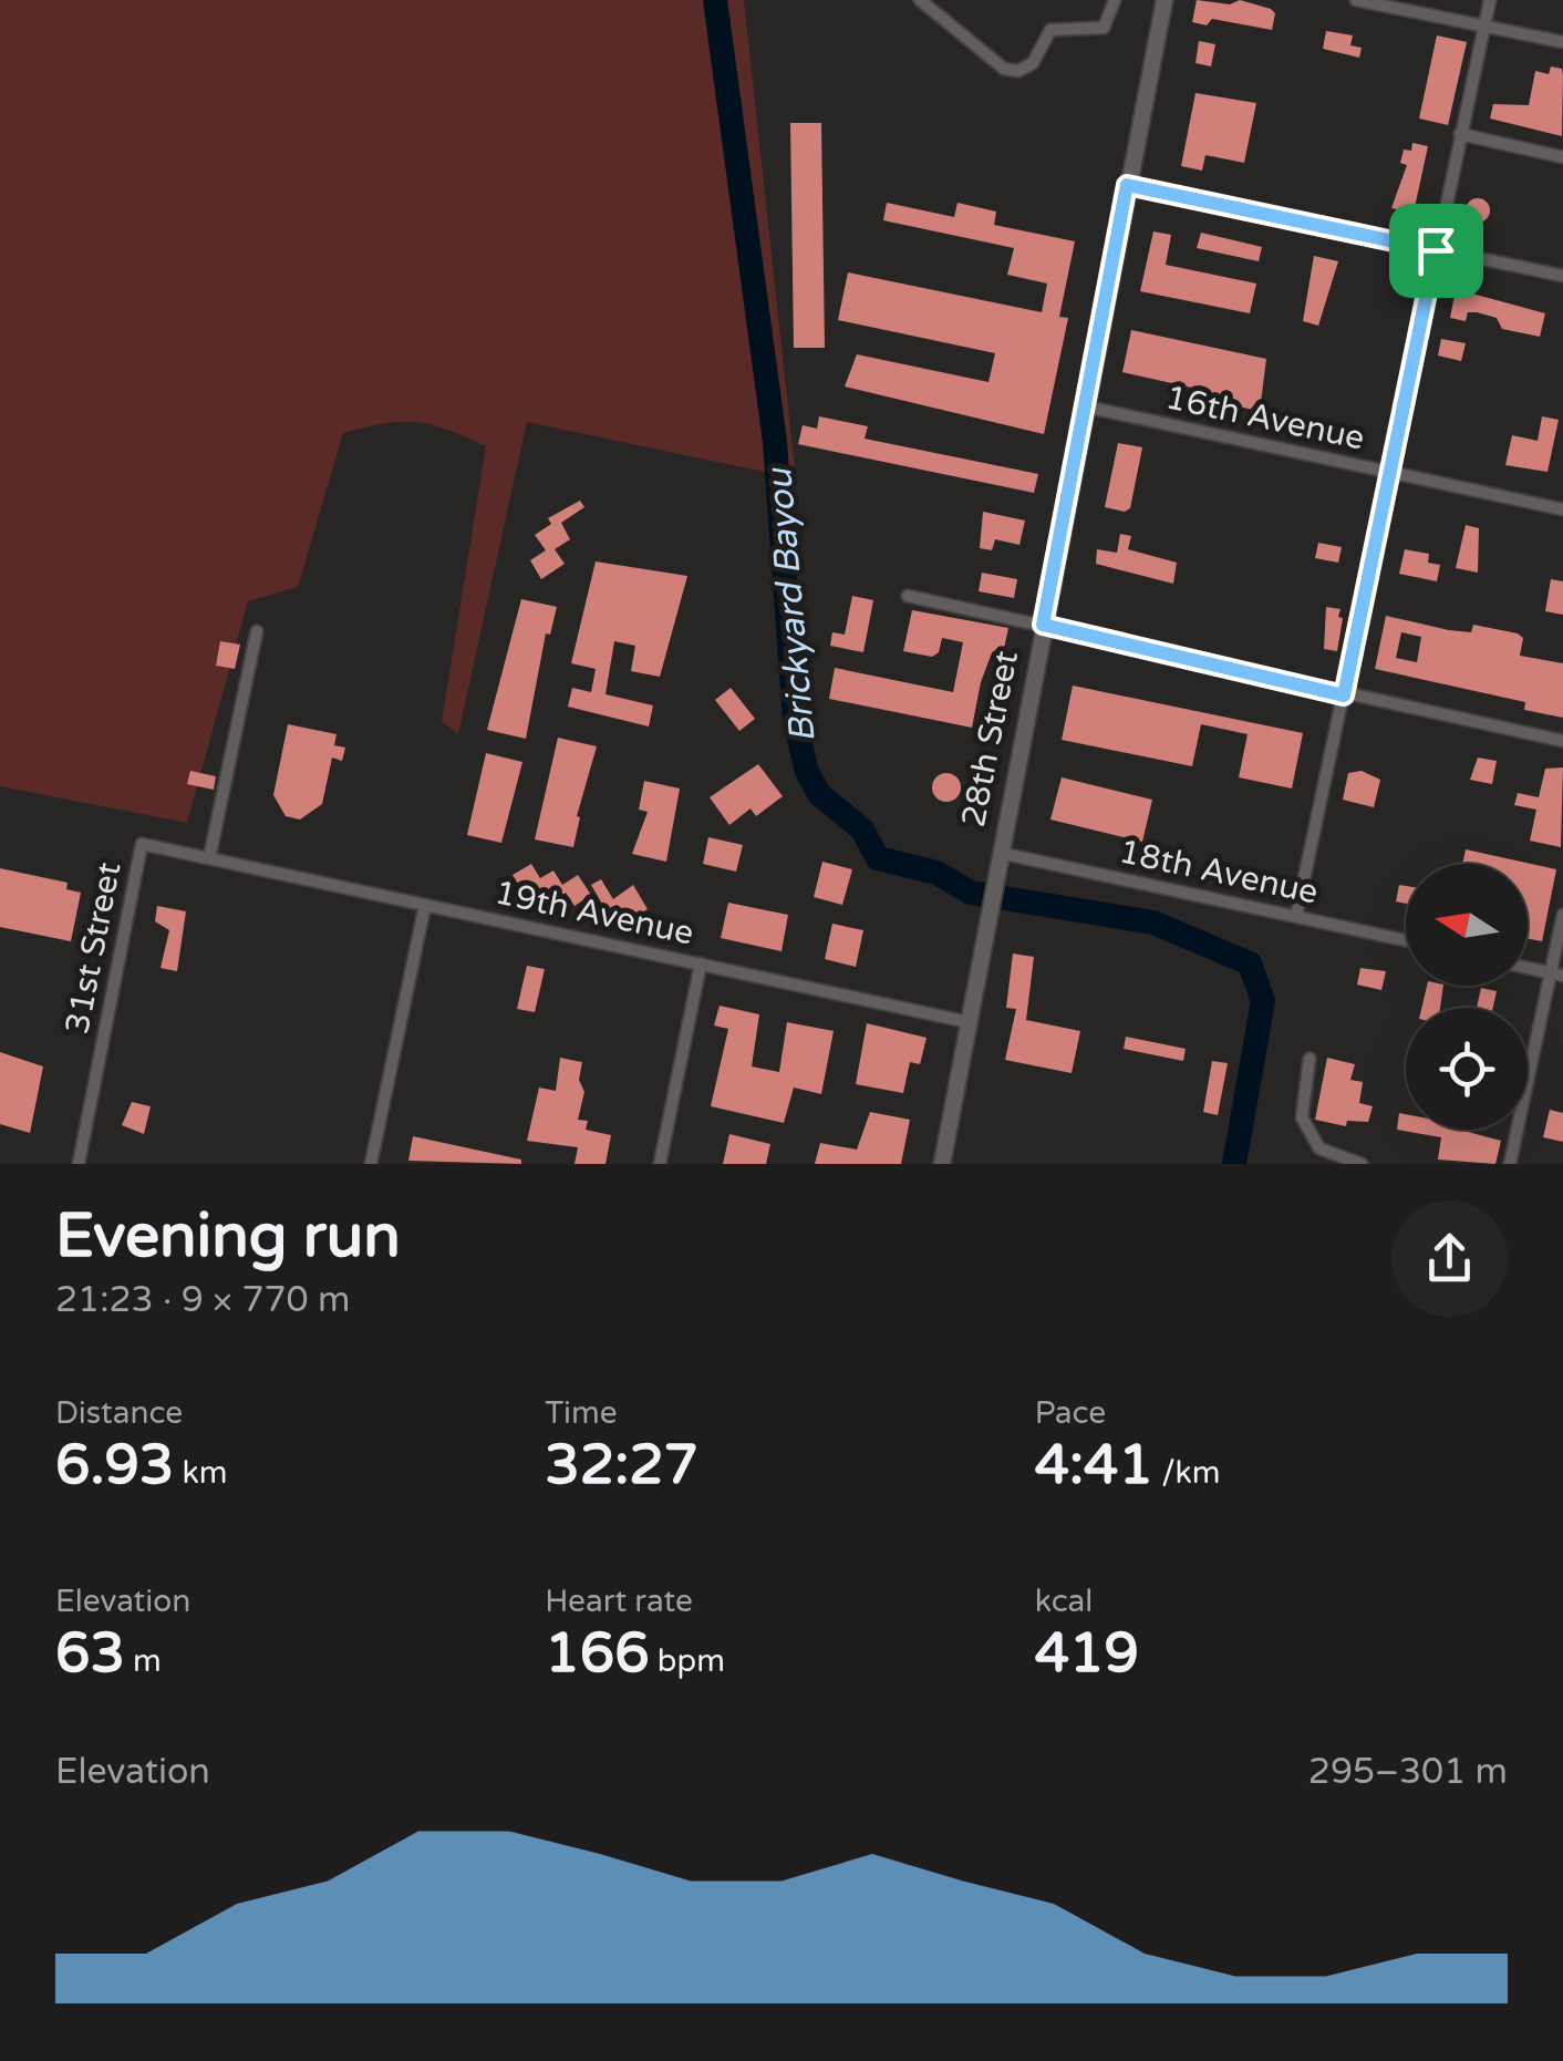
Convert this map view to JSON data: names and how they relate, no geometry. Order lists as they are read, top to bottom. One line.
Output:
{"streets":{"main road":["28th Street"],"street":["16th Avenue","18th Avenue","19th Avenue","31st Street"]},"crossings":[["16th Avenue","28th Street"],["28th Street","18th Avenue"],["28th Street","19th Avenue"],["19th Avenue","31st Street"]],"water":["Brickyard Bayou"],"north":"left","page":{"heading":["Evening run","21:23 · 9 × 770 m"],"stats":[["Distance","6.93 km"],["Time","32:27"],["Pace","4:41 /km"],["Elevation","63 m"],["Heart rate","166 bpm"],["kcal","419"]],"chart":["Elevation","295–301 m"]}}
